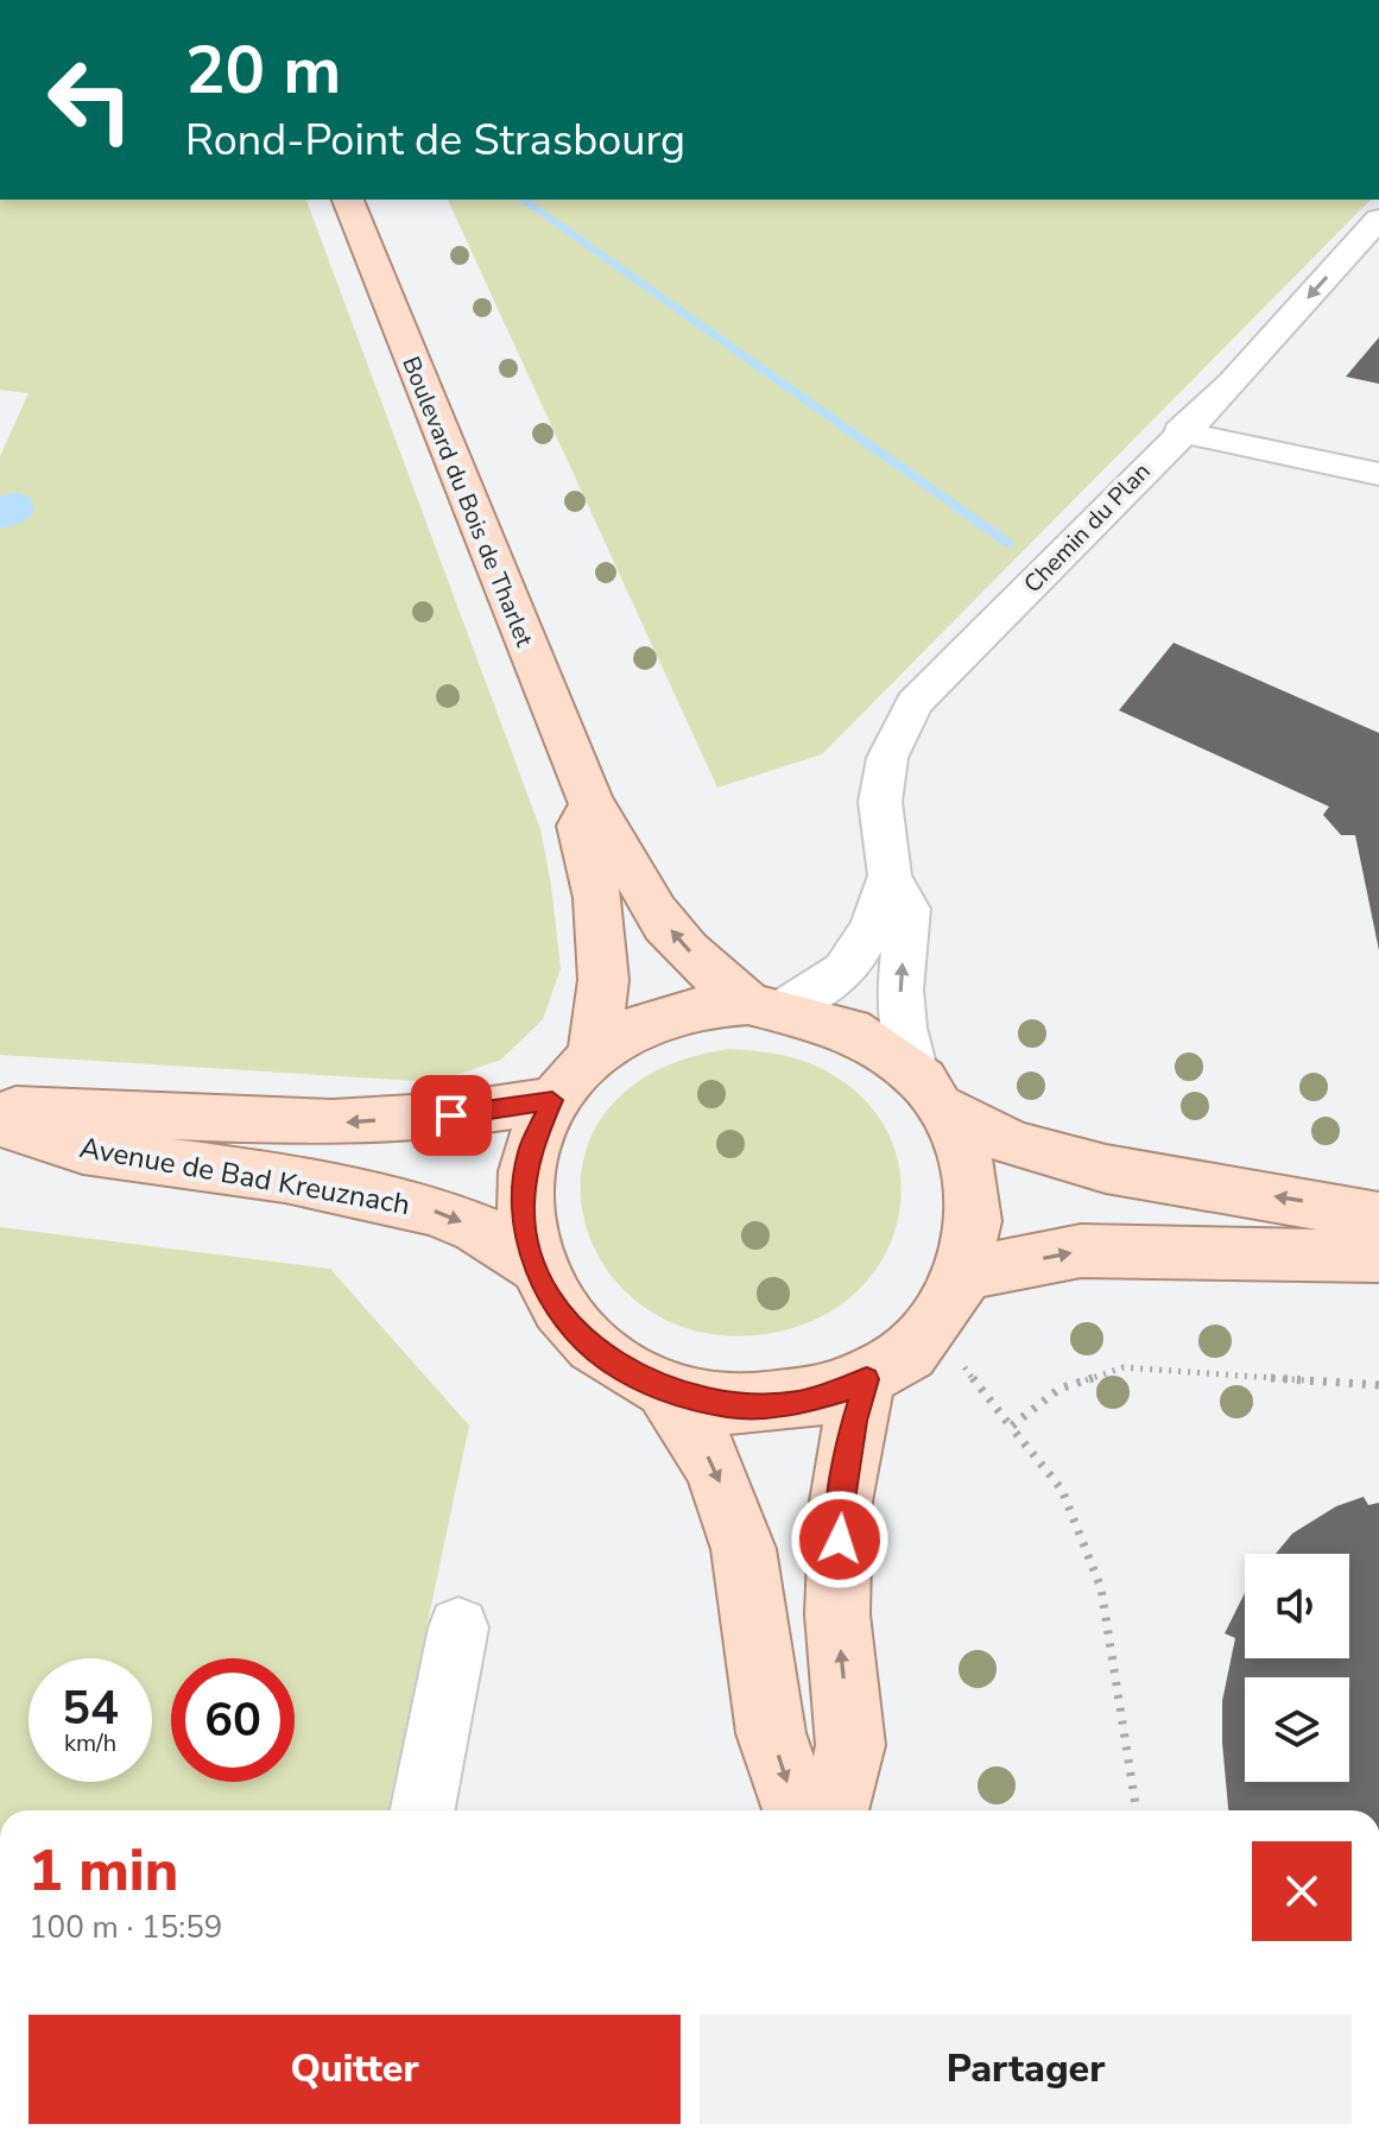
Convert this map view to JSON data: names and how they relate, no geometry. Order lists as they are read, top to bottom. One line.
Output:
{"streets":{"main road":["Boulevard du Bois de Tharlet","Avenue de Bad Kreuznach"],"street":["Chemin du Plan"]},"crossings":[["Boulevard du Bois de Tharlet","Chemin du Plan"]],"page":{"turn":["20 m","Rond-Point de Strasbourg"],"speed":"54 km/h","limit":"60","heading":["1 min","100 m · 15:59"],"buttons":["Quitter","Partager"]}}
